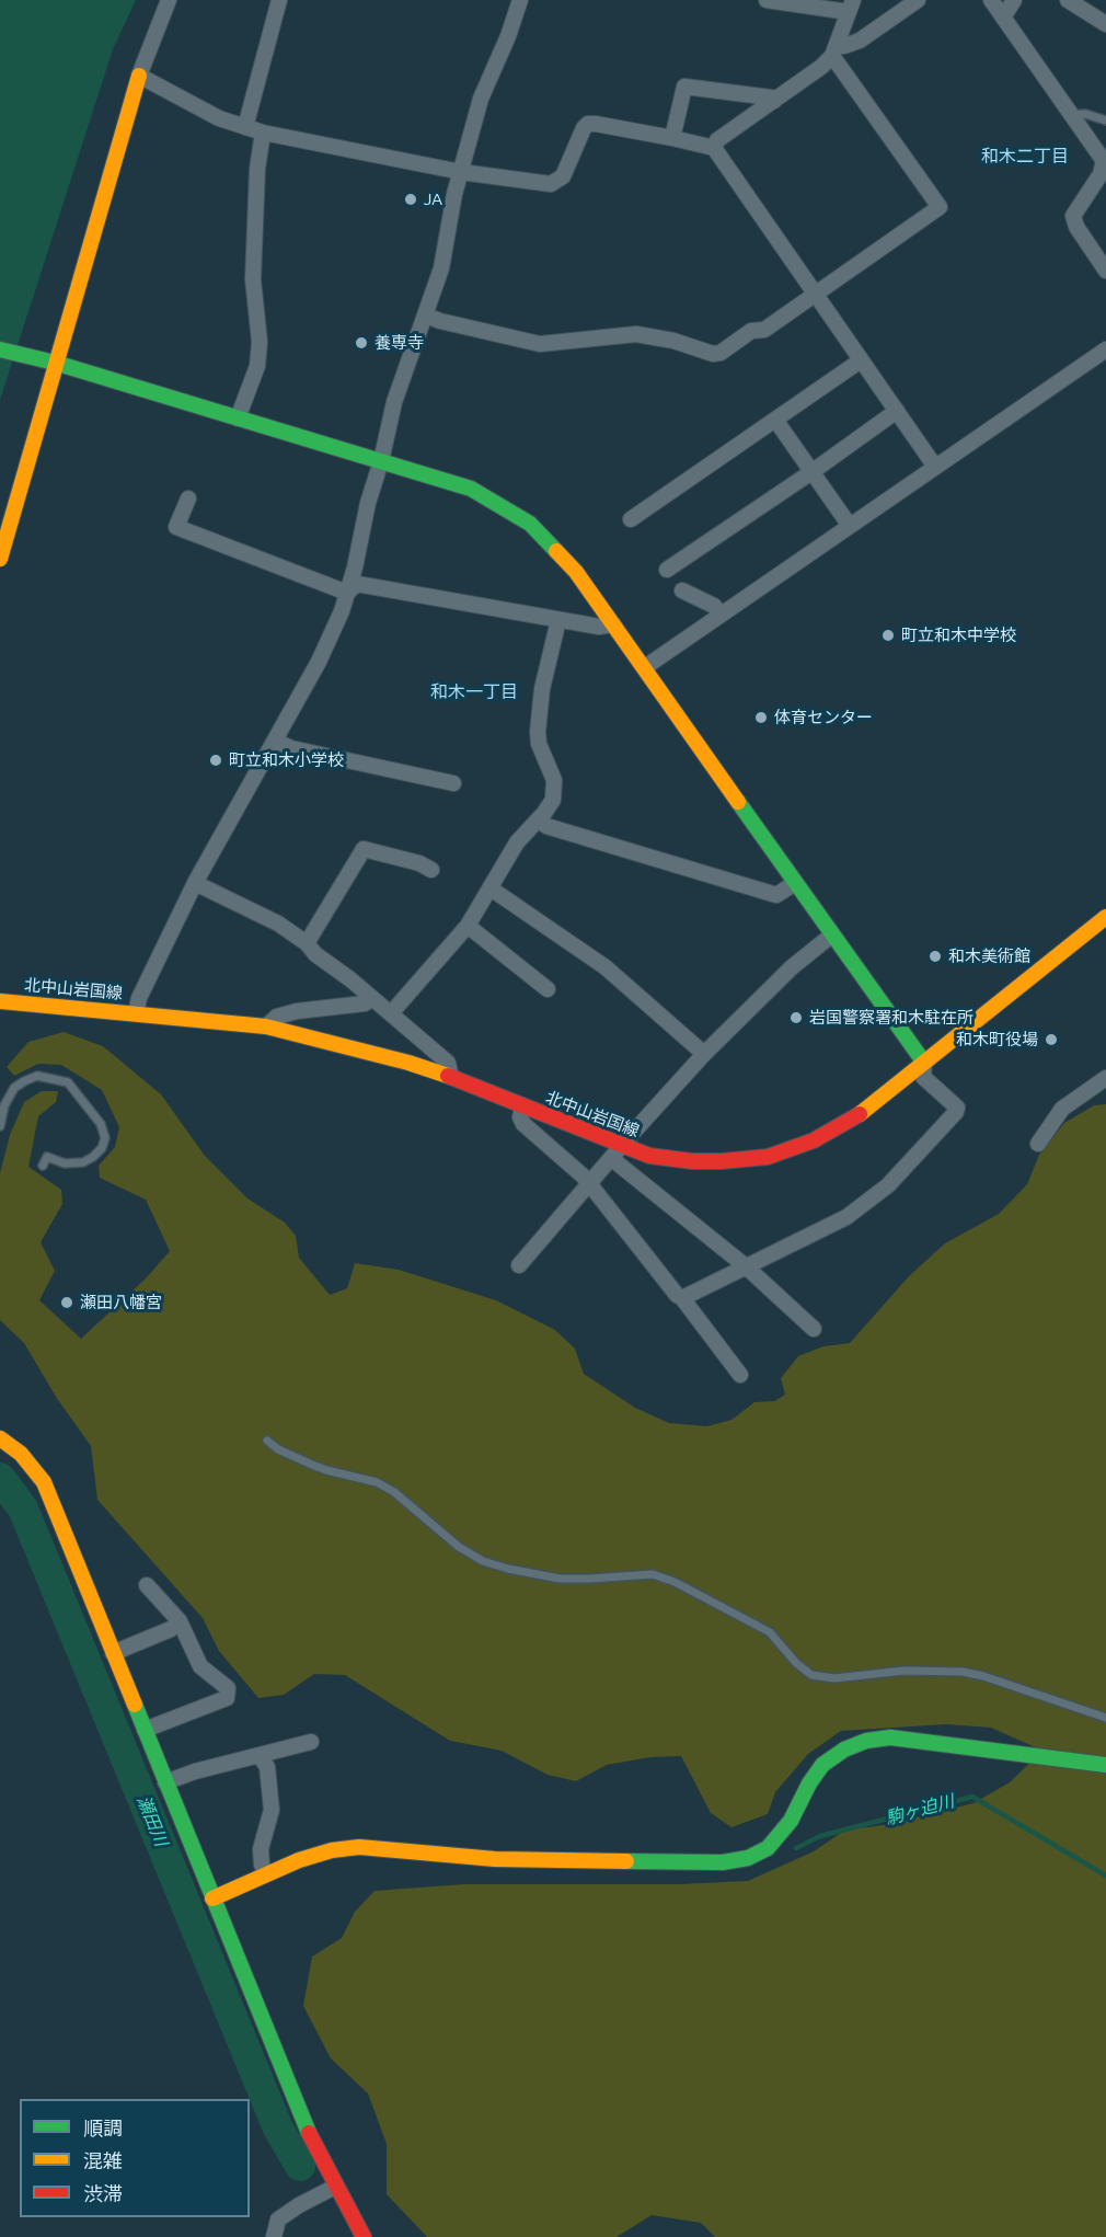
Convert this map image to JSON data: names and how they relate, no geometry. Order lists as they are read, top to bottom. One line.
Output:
{"streets":{"street":["北中山岩国線"]},"districts":["和木二丁目","和木一丁目"],"water":["駒ヶ迫川","瀬田川"],"places":["JA","養専寺","町立和木中学校","体育センター","町立和木小学校","和木美術館","岩国警察署和木駐在所","和木町役場","瀬田八幡宮"],"legend":["順調","混雑","渋滞"]}
